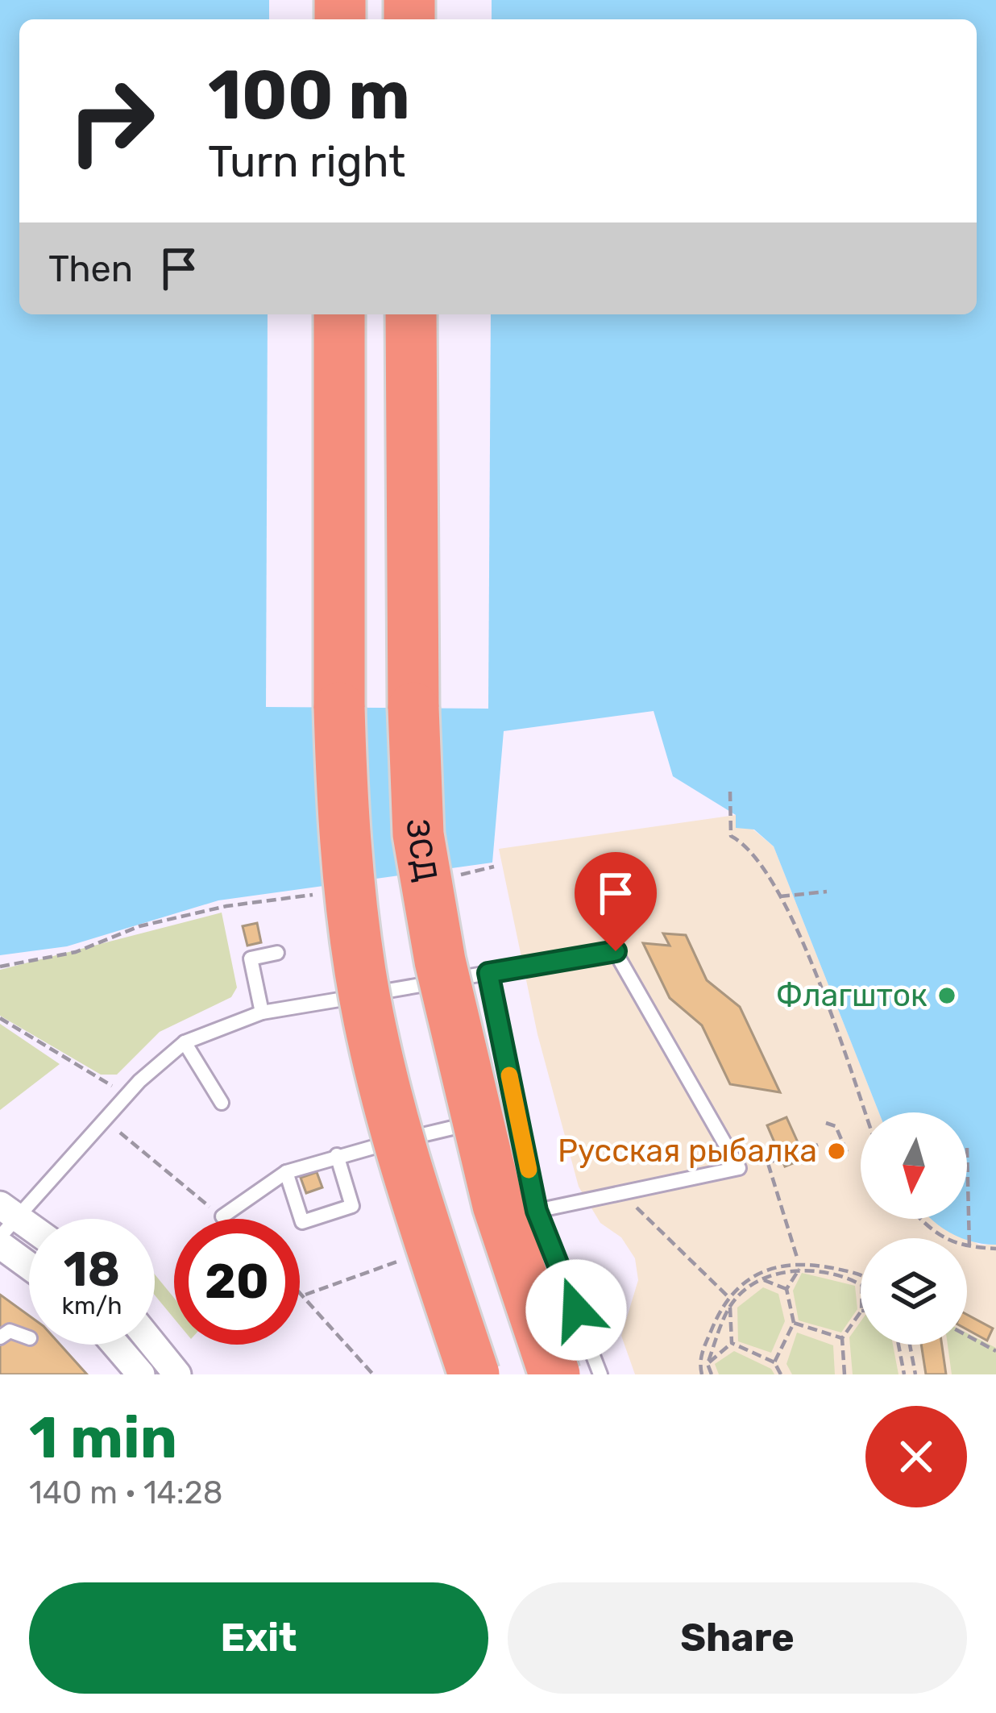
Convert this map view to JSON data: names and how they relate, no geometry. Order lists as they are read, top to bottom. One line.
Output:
{"streets":{"highway":["ЗСД"]},"places":["Флагшток","Русская рыбалка"],"north":"bottom","page":{"turn":["100 m","Turn right"],"then":"Then","speed":"18 km/h","limit":"20","heading":["1 min","140 m · 14:28"],"buttons":["Exit","Share"]}}
